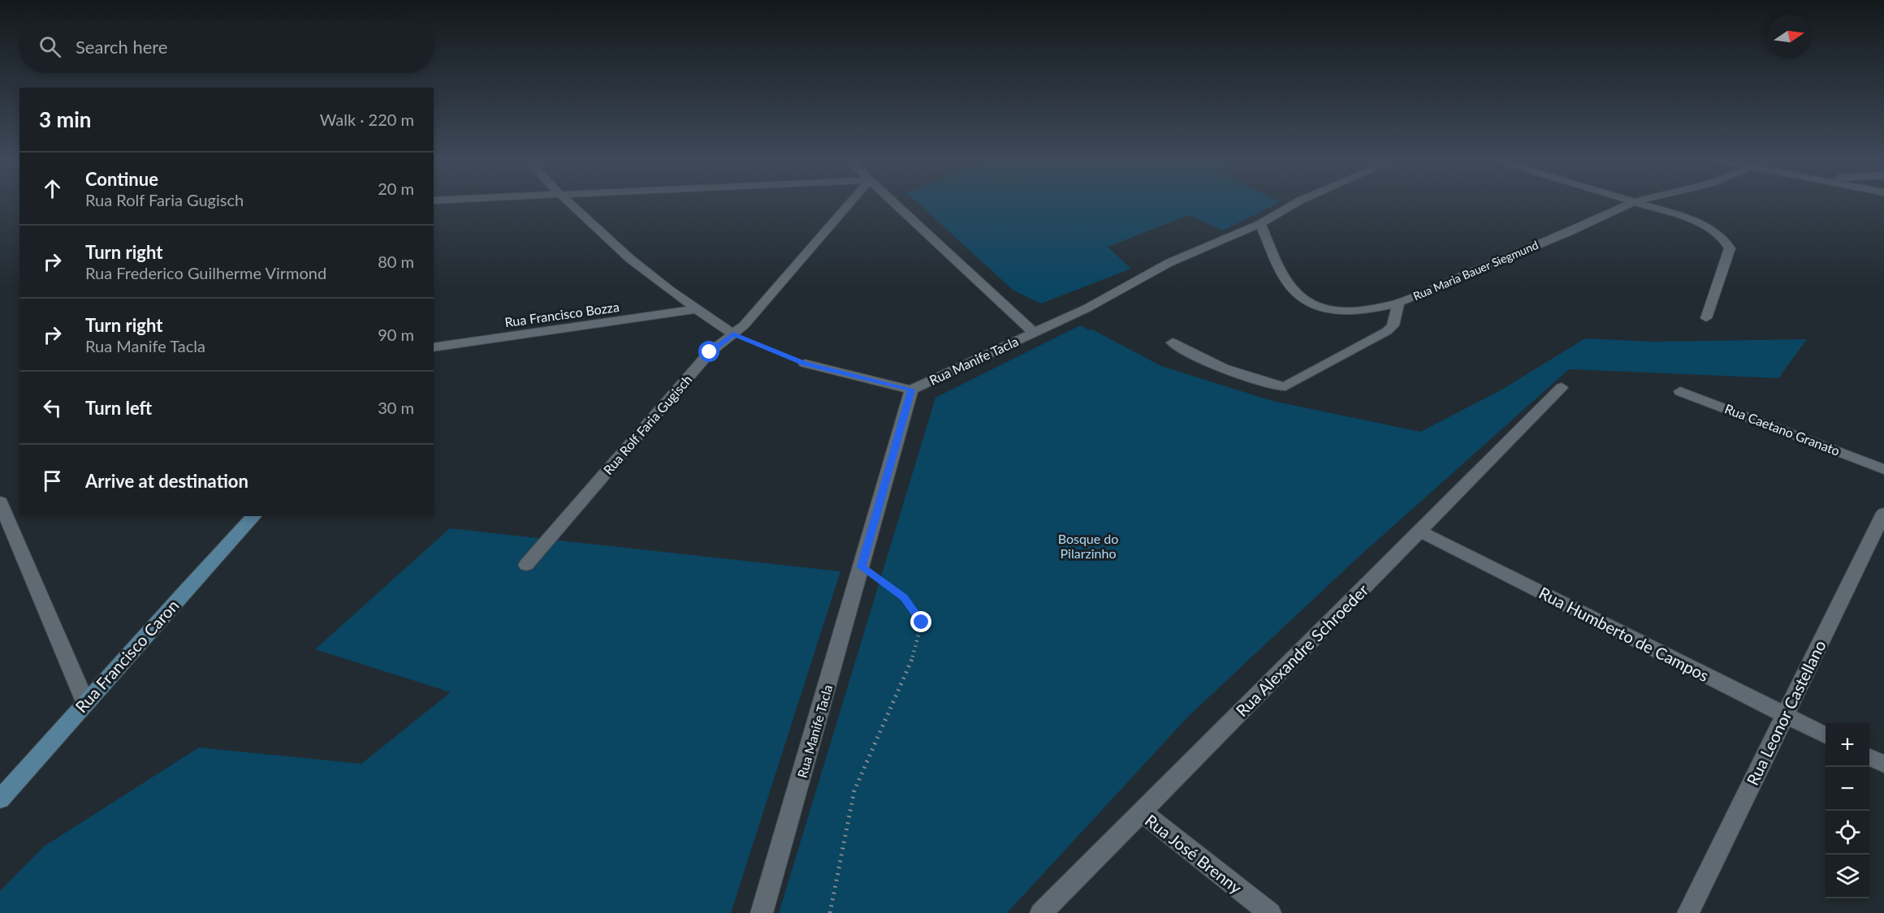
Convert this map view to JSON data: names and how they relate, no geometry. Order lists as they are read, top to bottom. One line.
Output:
{"streets":{"street":["Rua Maria Bauer Siegmund","Rua Francisco Bozza","Rua Manife Tacla","Rua Rolf Faria Gugisch","Rua Caetano Granato","Rua Humberto de Campos","Rua Alexandre Schroeder","Rua Francisco Caron","Rua Leonor Castellano","Rua José Brenny"]},"crossings":[["Rua Humberto de Campos","Rua Alexandre Schroeder"],["Rua Humberto de Campos","Rua Leonor Castellano"],["Rua Alexandre Schroeder","Rua José Brenny"]],"parks":["Bosque do Pilarzinho"],"north":"right","page":{"search":"Search here","heading":["3 min","Walk · 220 m"],"list":[["Continue","Rua Rolf Faria Gugisch","20 m"],["Turn right","Rua Frederico Guilherme Virmond","80 m"],["Turn right","Rua Manife Tacla","90 m"],["Turn left","30 m"],"Arrive at destination"],"map_buttons":["+","−"]}}
